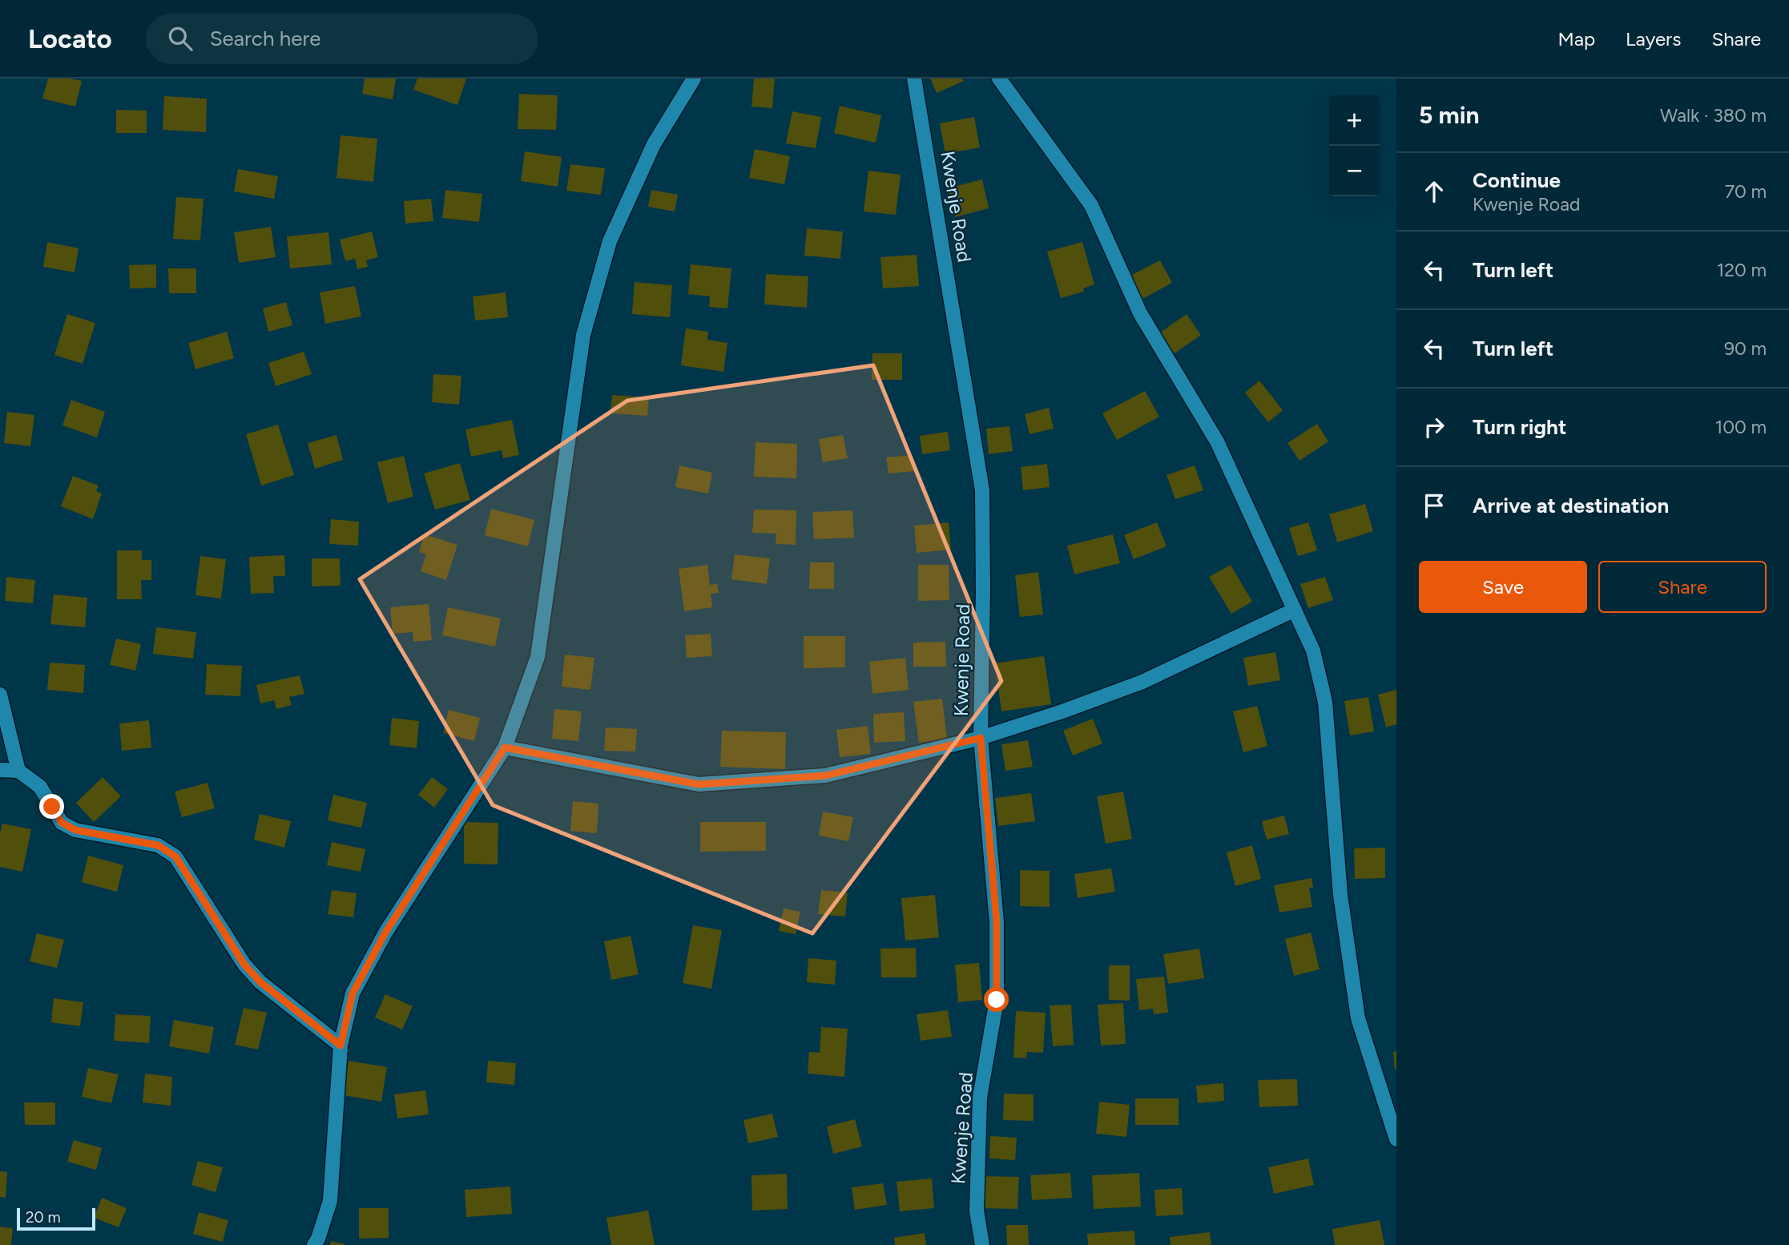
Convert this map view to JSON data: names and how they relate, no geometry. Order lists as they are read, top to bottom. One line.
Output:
{"streets":{"street":["Kwenje Road"]},"scale_bar":"20 m","page":{"header":"Locato","search":"Search here","nav":["Map","Layers","Share"],"heading":["5 min","Walk · 380 m"],"map_buttons":["+","−"],"list":[["Continue","Kwenje Road","70 m"],["Turn left","120 m"],["Turn left","90 m"],["Turn right","100 m"],"Arrive at destination"],"buttons":["Save","Share"],"scale":"20 m"}}
